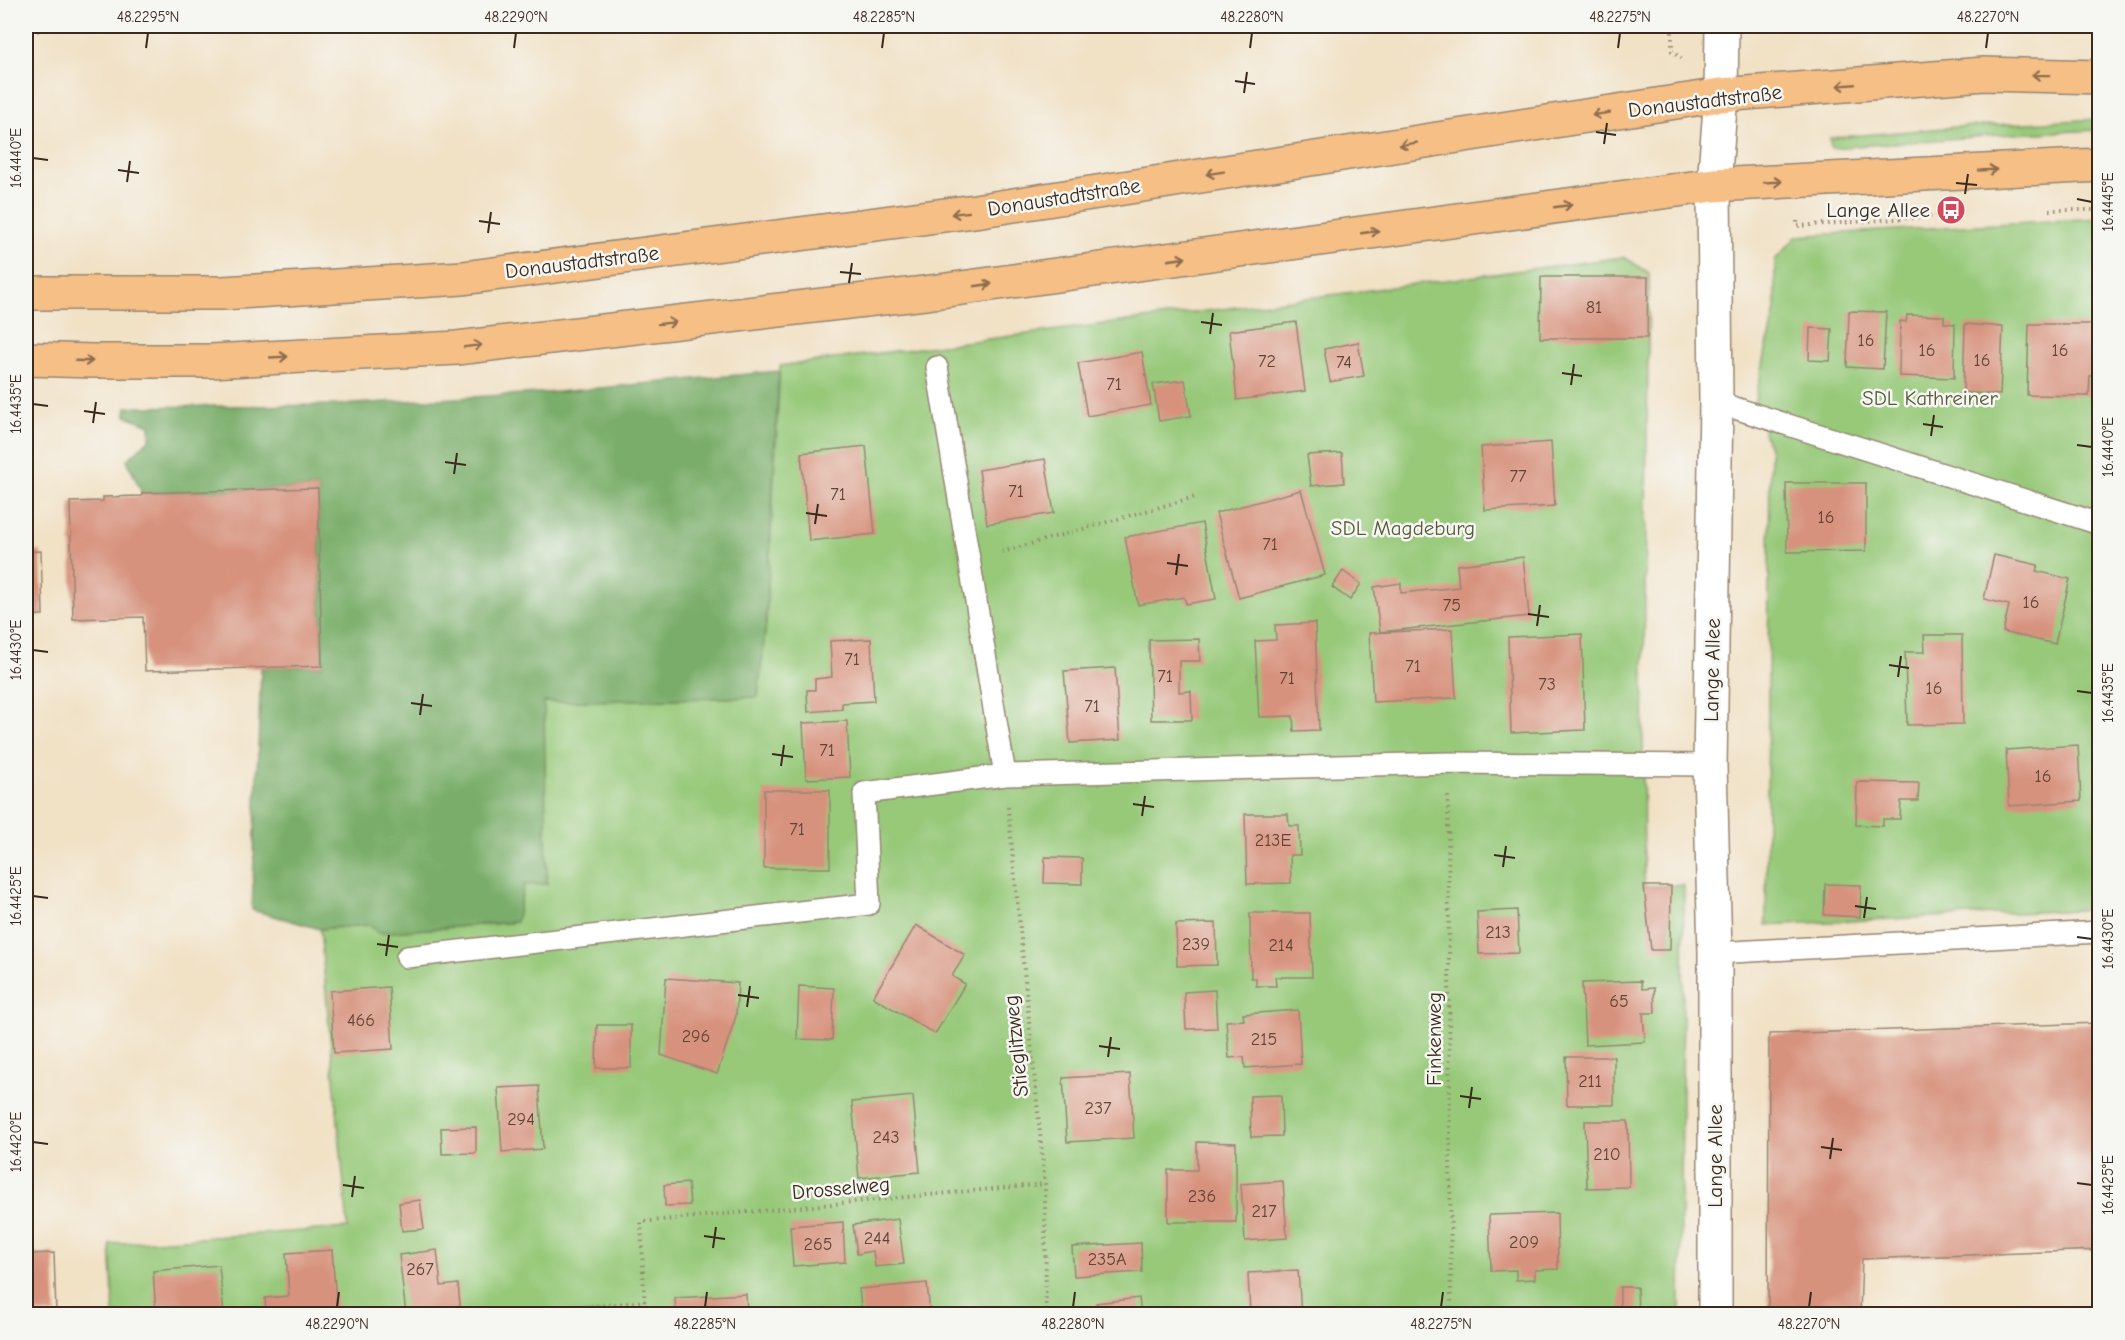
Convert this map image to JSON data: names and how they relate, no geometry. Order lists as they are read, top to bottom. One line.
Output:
{"streets":{"main road":["Donaustadtstraße"],"street":["Lange Allee"],"path":["Finkenweg","Stieglitzweg","Drosselweg"]},"crossings":[["Donaustadtstraße","Lange Allee"],["Stieglitzweg","Drosselweg"]],"parks":["SDL Kathreiner","SDL Magdeburg"],"places":{"bus stop":["Lange Allee"]},"house_numbers":["81","16","16","16","16","72","74","71","77","71","71","16","71","16","75","71","71","71","71","73","16","71","71","16","71","213E","213","239","214","65","466","296","215","211","237","294","243","210","236","217","244","209","265","235A","267"],"coordinates":["48.2295°N","48.2290°N","48.2285°N","48.2280°N","48.2275°N","48.2270°N","16.4440°E","16.4445°E","16.4435°E","16.4430°E","16.4425°E","16.4420°E"]}
